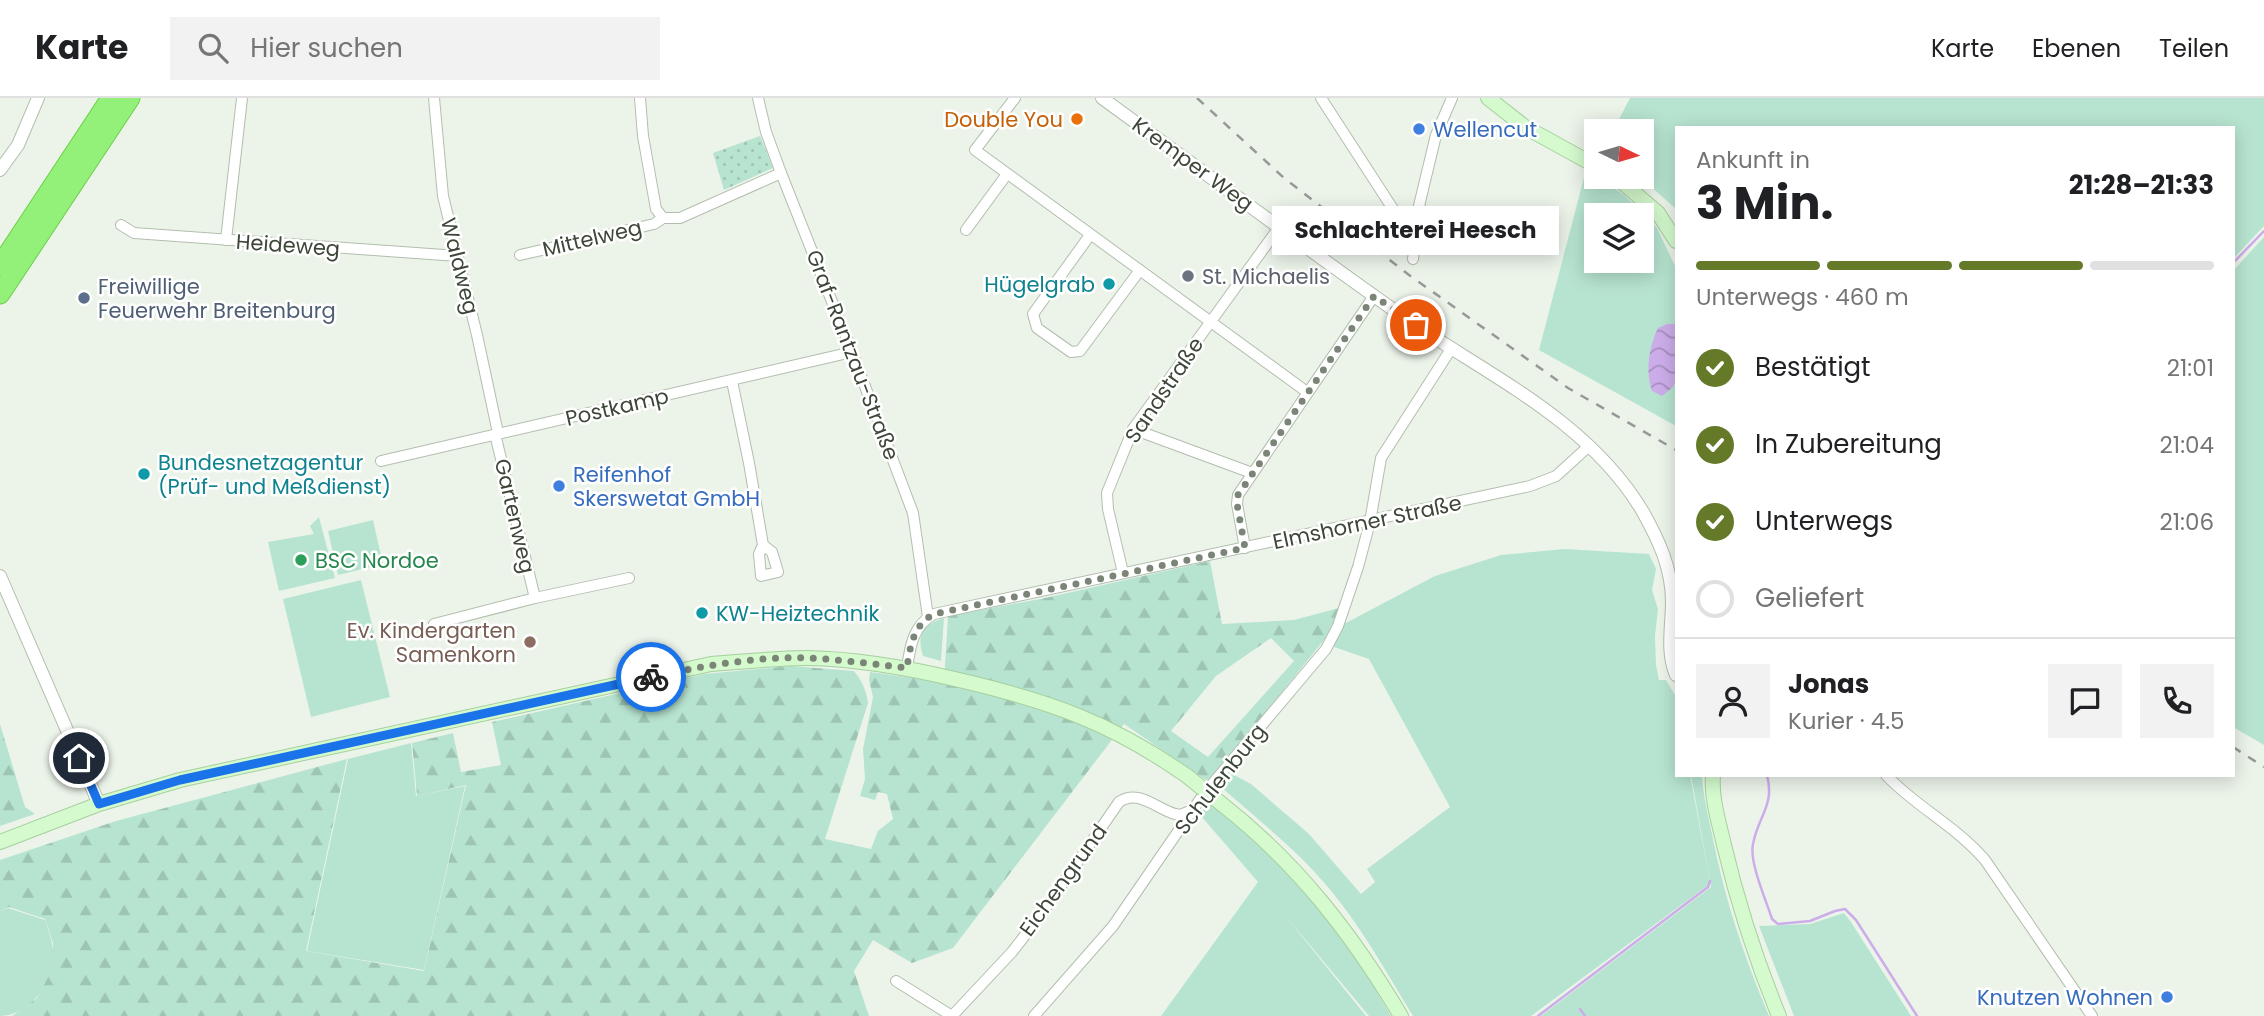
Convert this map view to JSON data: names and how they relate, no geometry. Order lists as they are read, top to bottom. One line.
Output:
{"streets":{"street":["Kremper Weg","Mittelweg","Heideweg","Waldweg","Graf-Rantzau-Straße","Sandstraße","Postkamp","Gartenweg","Elmshorner Straße","Schulenburg","Eichengrund"]},"crossings":[["Kremper Weg","Sandstraße"],["Kremper Weg","Elmshorner Straße"],["Kremper Weg","Schulenburg"],["Mittelweg","Graf-Rantzau-Straße"],["Heideweg","Waldweg"],["Waldweg","Postkamp"],["Waldweg","Gartenweg"],["Graf-Rantzau-Straße","Postkamp"],["Graf-Rantzau-Straße","Elmshorner Straße"],["Sandstraße","Elmshorner Straße"],["Postkamp","Gartenweg"],["Elmshorner Straße","Schulenburg"],["Schulenburg","Eichengrund"]],"places":["Double You","Wellencut","St. Michaelis","Hügelgrab","Freiwillige Feuerwehr Breitenburg","Schlachterei Heesch","Bundesnetzagentur (Prüf- und Meßdienst)","Reifenhof Skerswetat GmbH","BSC Nordoe","KW-Heiztechnik","Ev. Kindergarten Samenkorn","Knutzen Wohnen"],"north":"right","page":{"header":"Karte","search":"Hier suchen","nav":["Karte","Ebenen","Teilen"],"heading":["3 Min.","Ankunft in","21:28–21:33"],"panel":["Jonas","Kurier · 4.5"],"bubble":"Schlachterei Heesch","bar":"Unterwegs · 460 m","list":[["Bestätigt","21:01"],["In Zubereitung","21:04"],["Unterwegs","21:06"],"Geliefert"]}}
